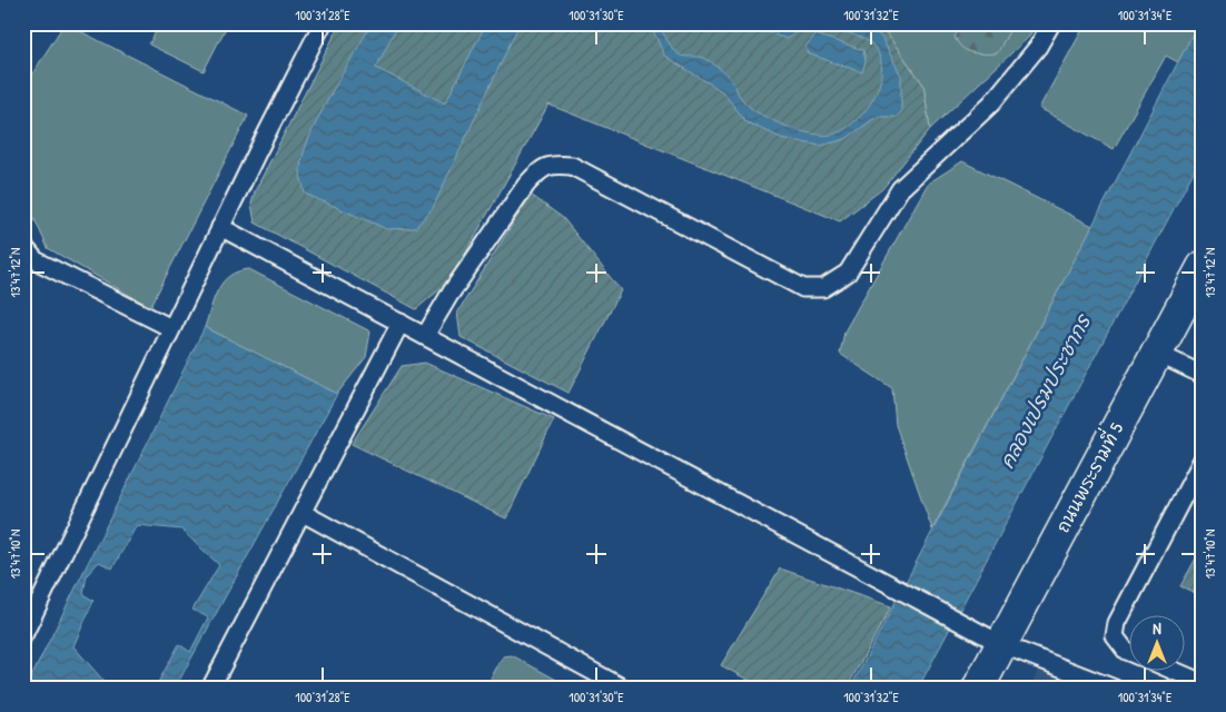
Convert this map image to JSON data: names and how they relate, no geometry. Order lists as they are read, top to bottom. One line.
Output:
{"streets":{"main road":["ถนนพระรามที่ 5"]},"water":["คลองเปรมประชากร"],"north":"top","coordinates":["100°31'28\"E","100°31'30\"E","100°31'32\"E","100°31'34\"E","13°47'12\"N","13°47'10\"N"]}
